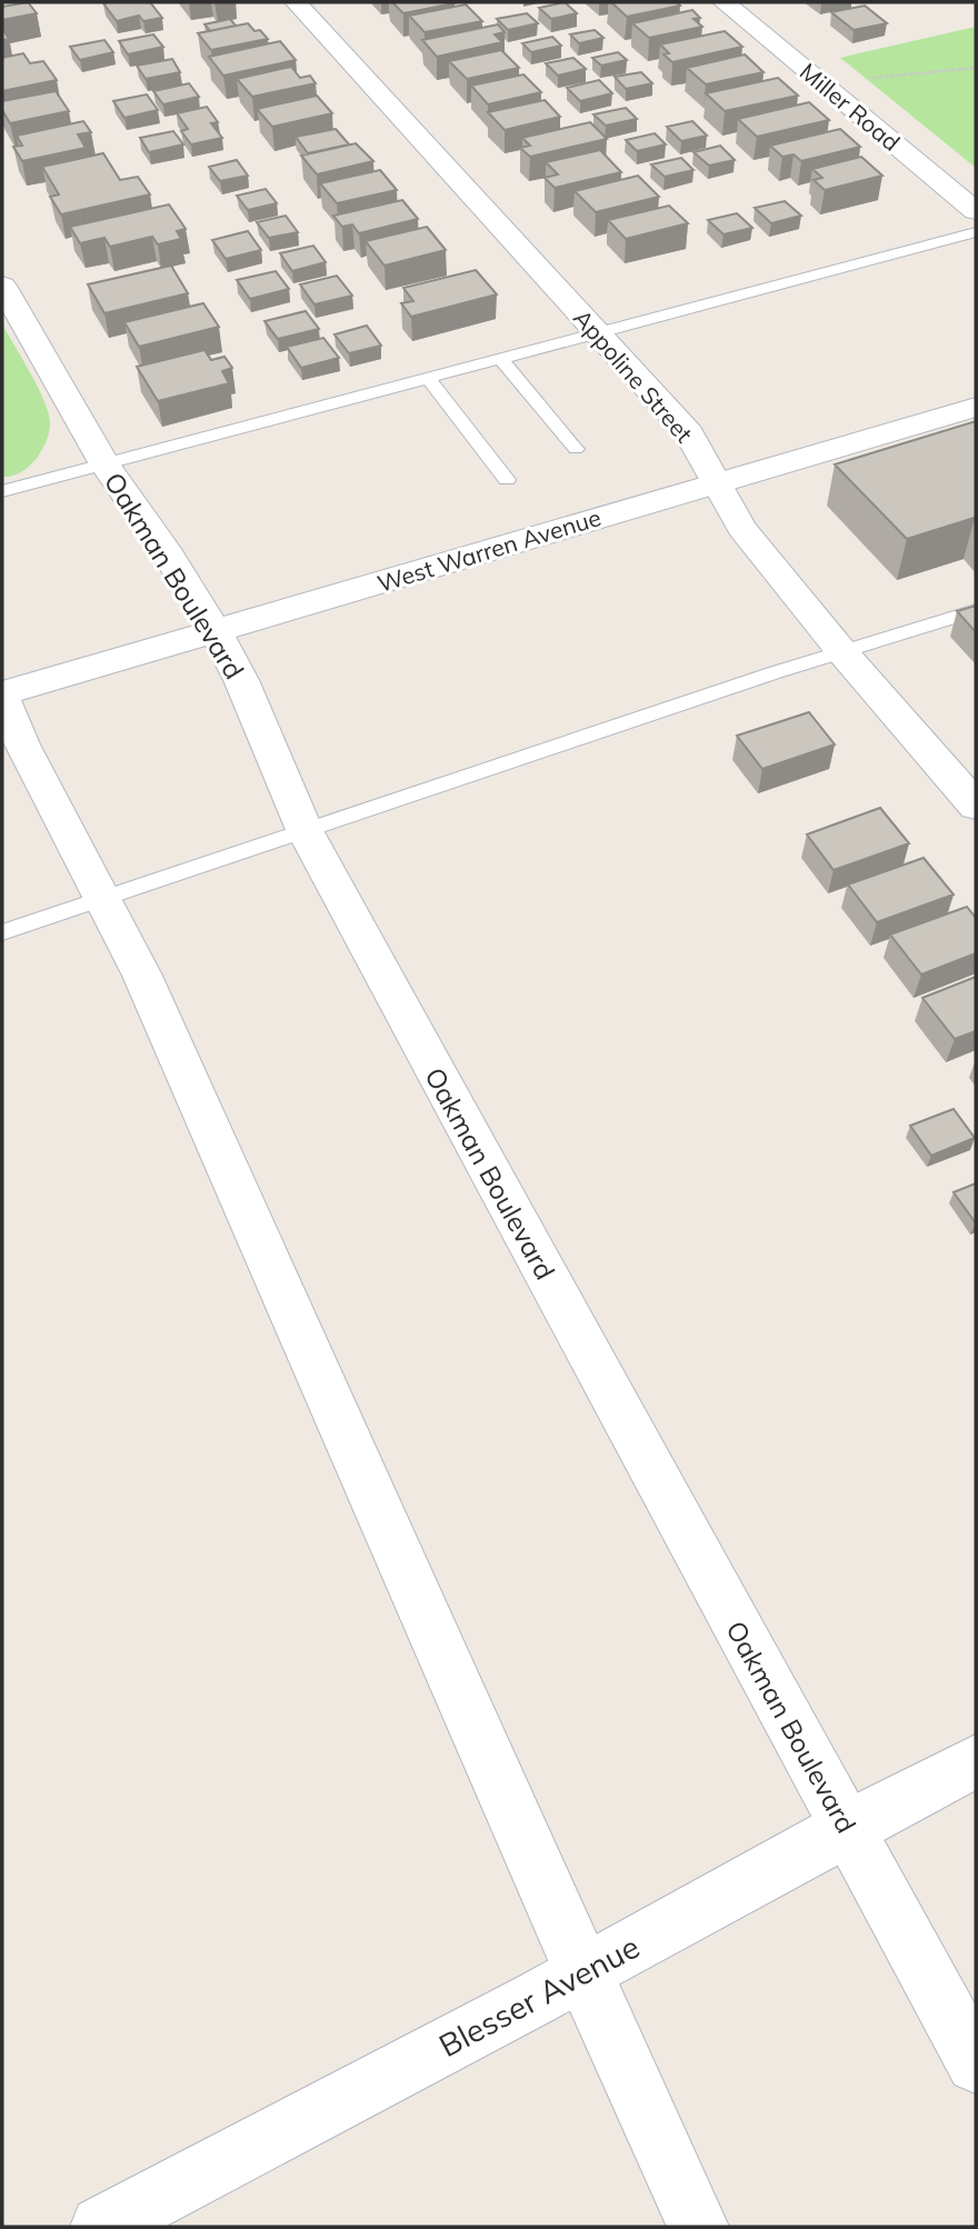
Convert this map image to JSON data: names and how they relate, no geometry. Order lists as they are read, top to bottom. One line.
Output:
{"streets":{"street":["Miller Road","Appoline Street","West Warren Avenue","Oakman Boulevard","Blesser Avenue"]},"crossings":[["Appoline Street","West Warren Avenue"],["West Warren Avenue","Oakman Boulevard"],["Oakman Boulevard","Blesser Avenue"]]}
